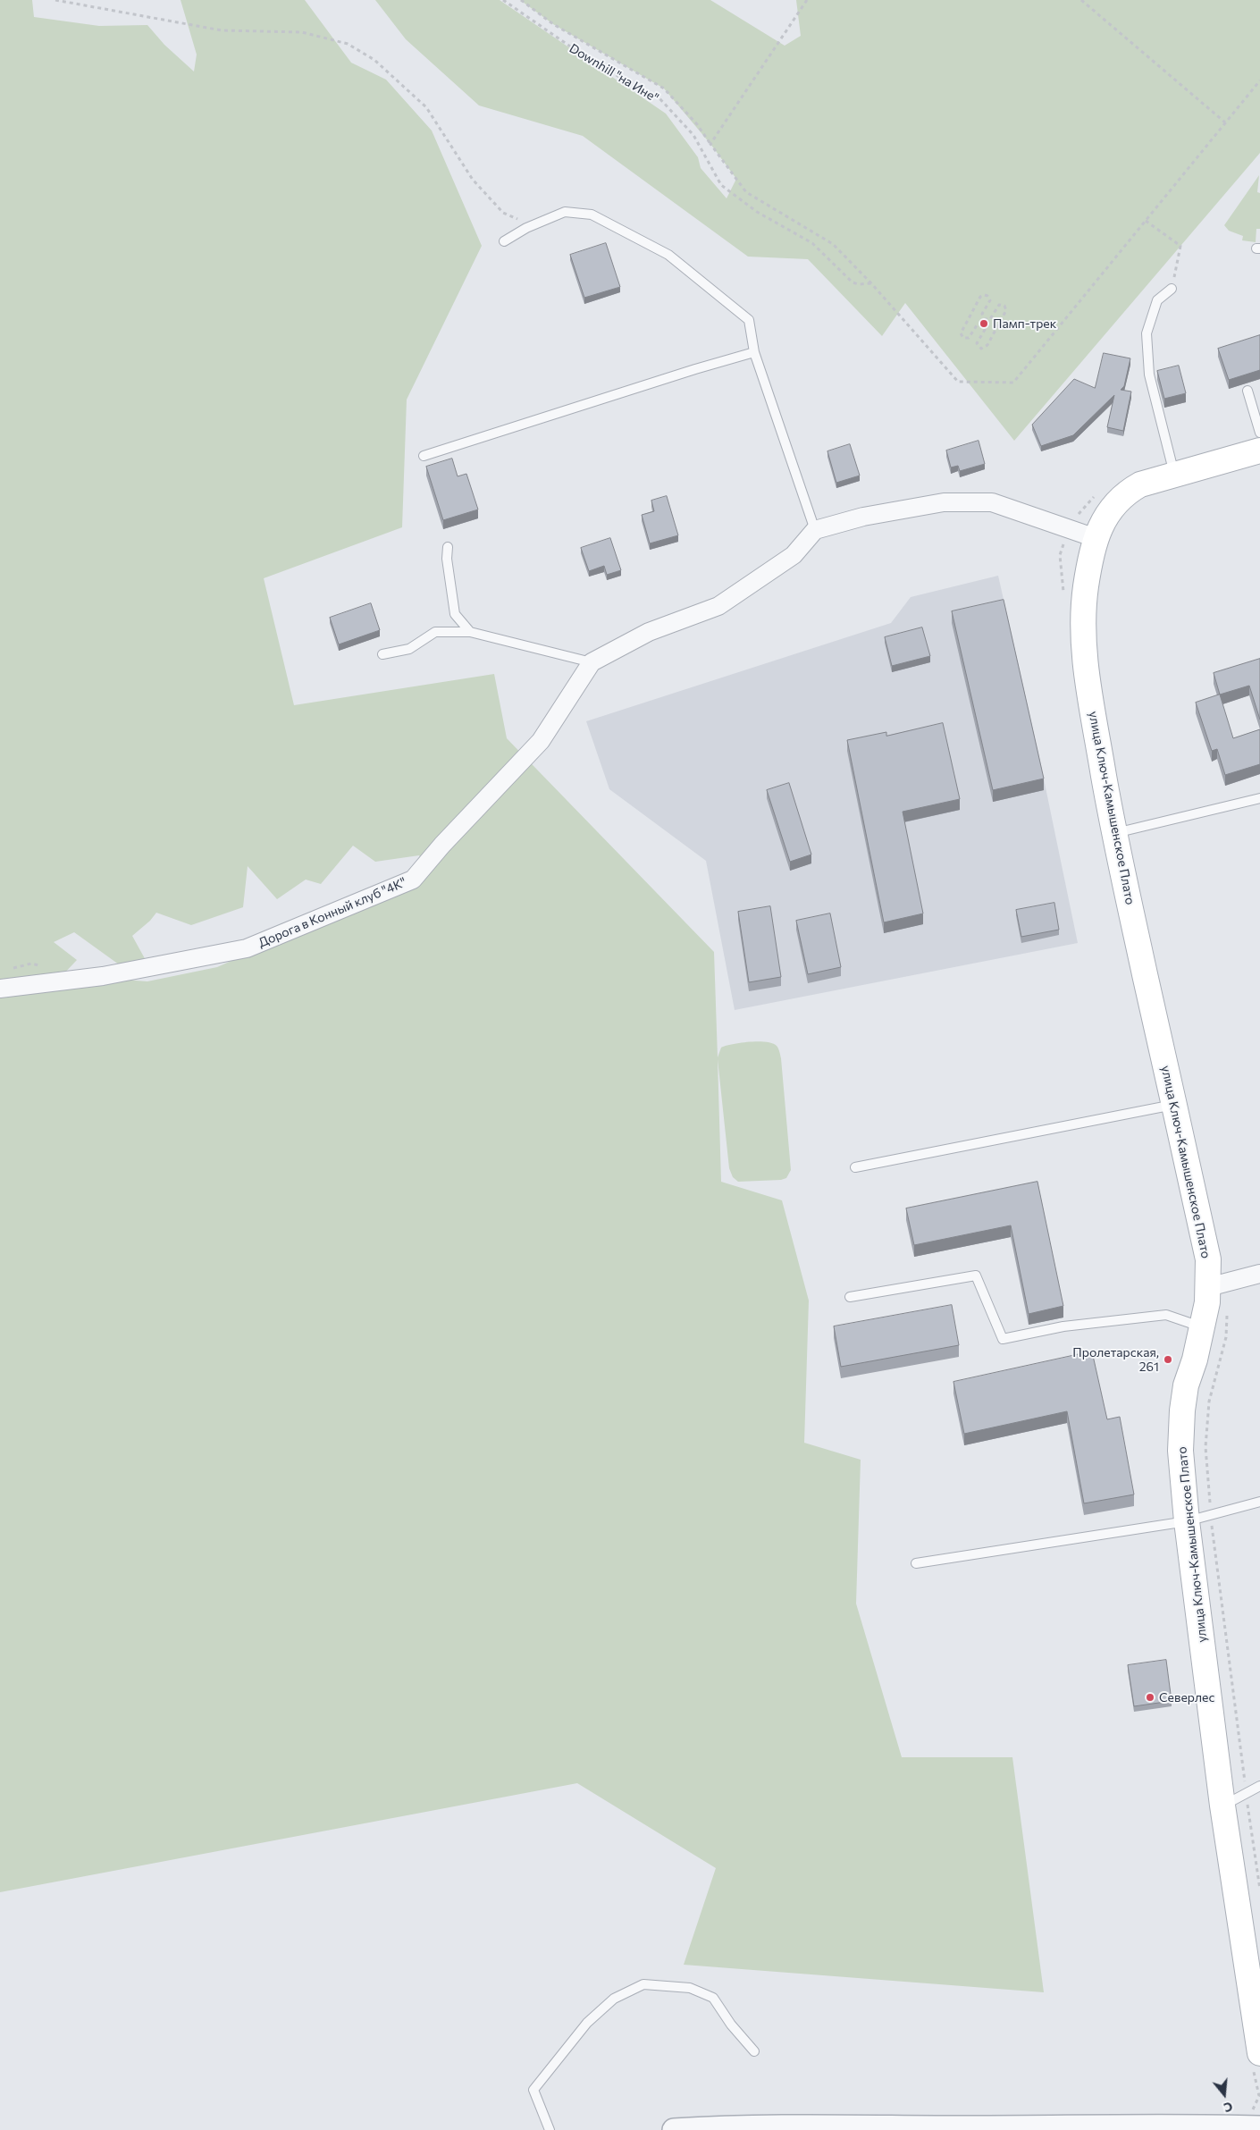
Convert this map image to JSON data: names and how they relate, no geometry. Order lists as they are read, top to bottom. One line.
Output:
{"streets":{"main road":["улица Ключ-Камышенское Плато"],"street":["Дорога в Конный клуб \"4К\""],"path":["Downhill \"на Ине\""]},"places":["Памп-трек","Пролетарская, 261","Северлес"],"north":"bottom"}
